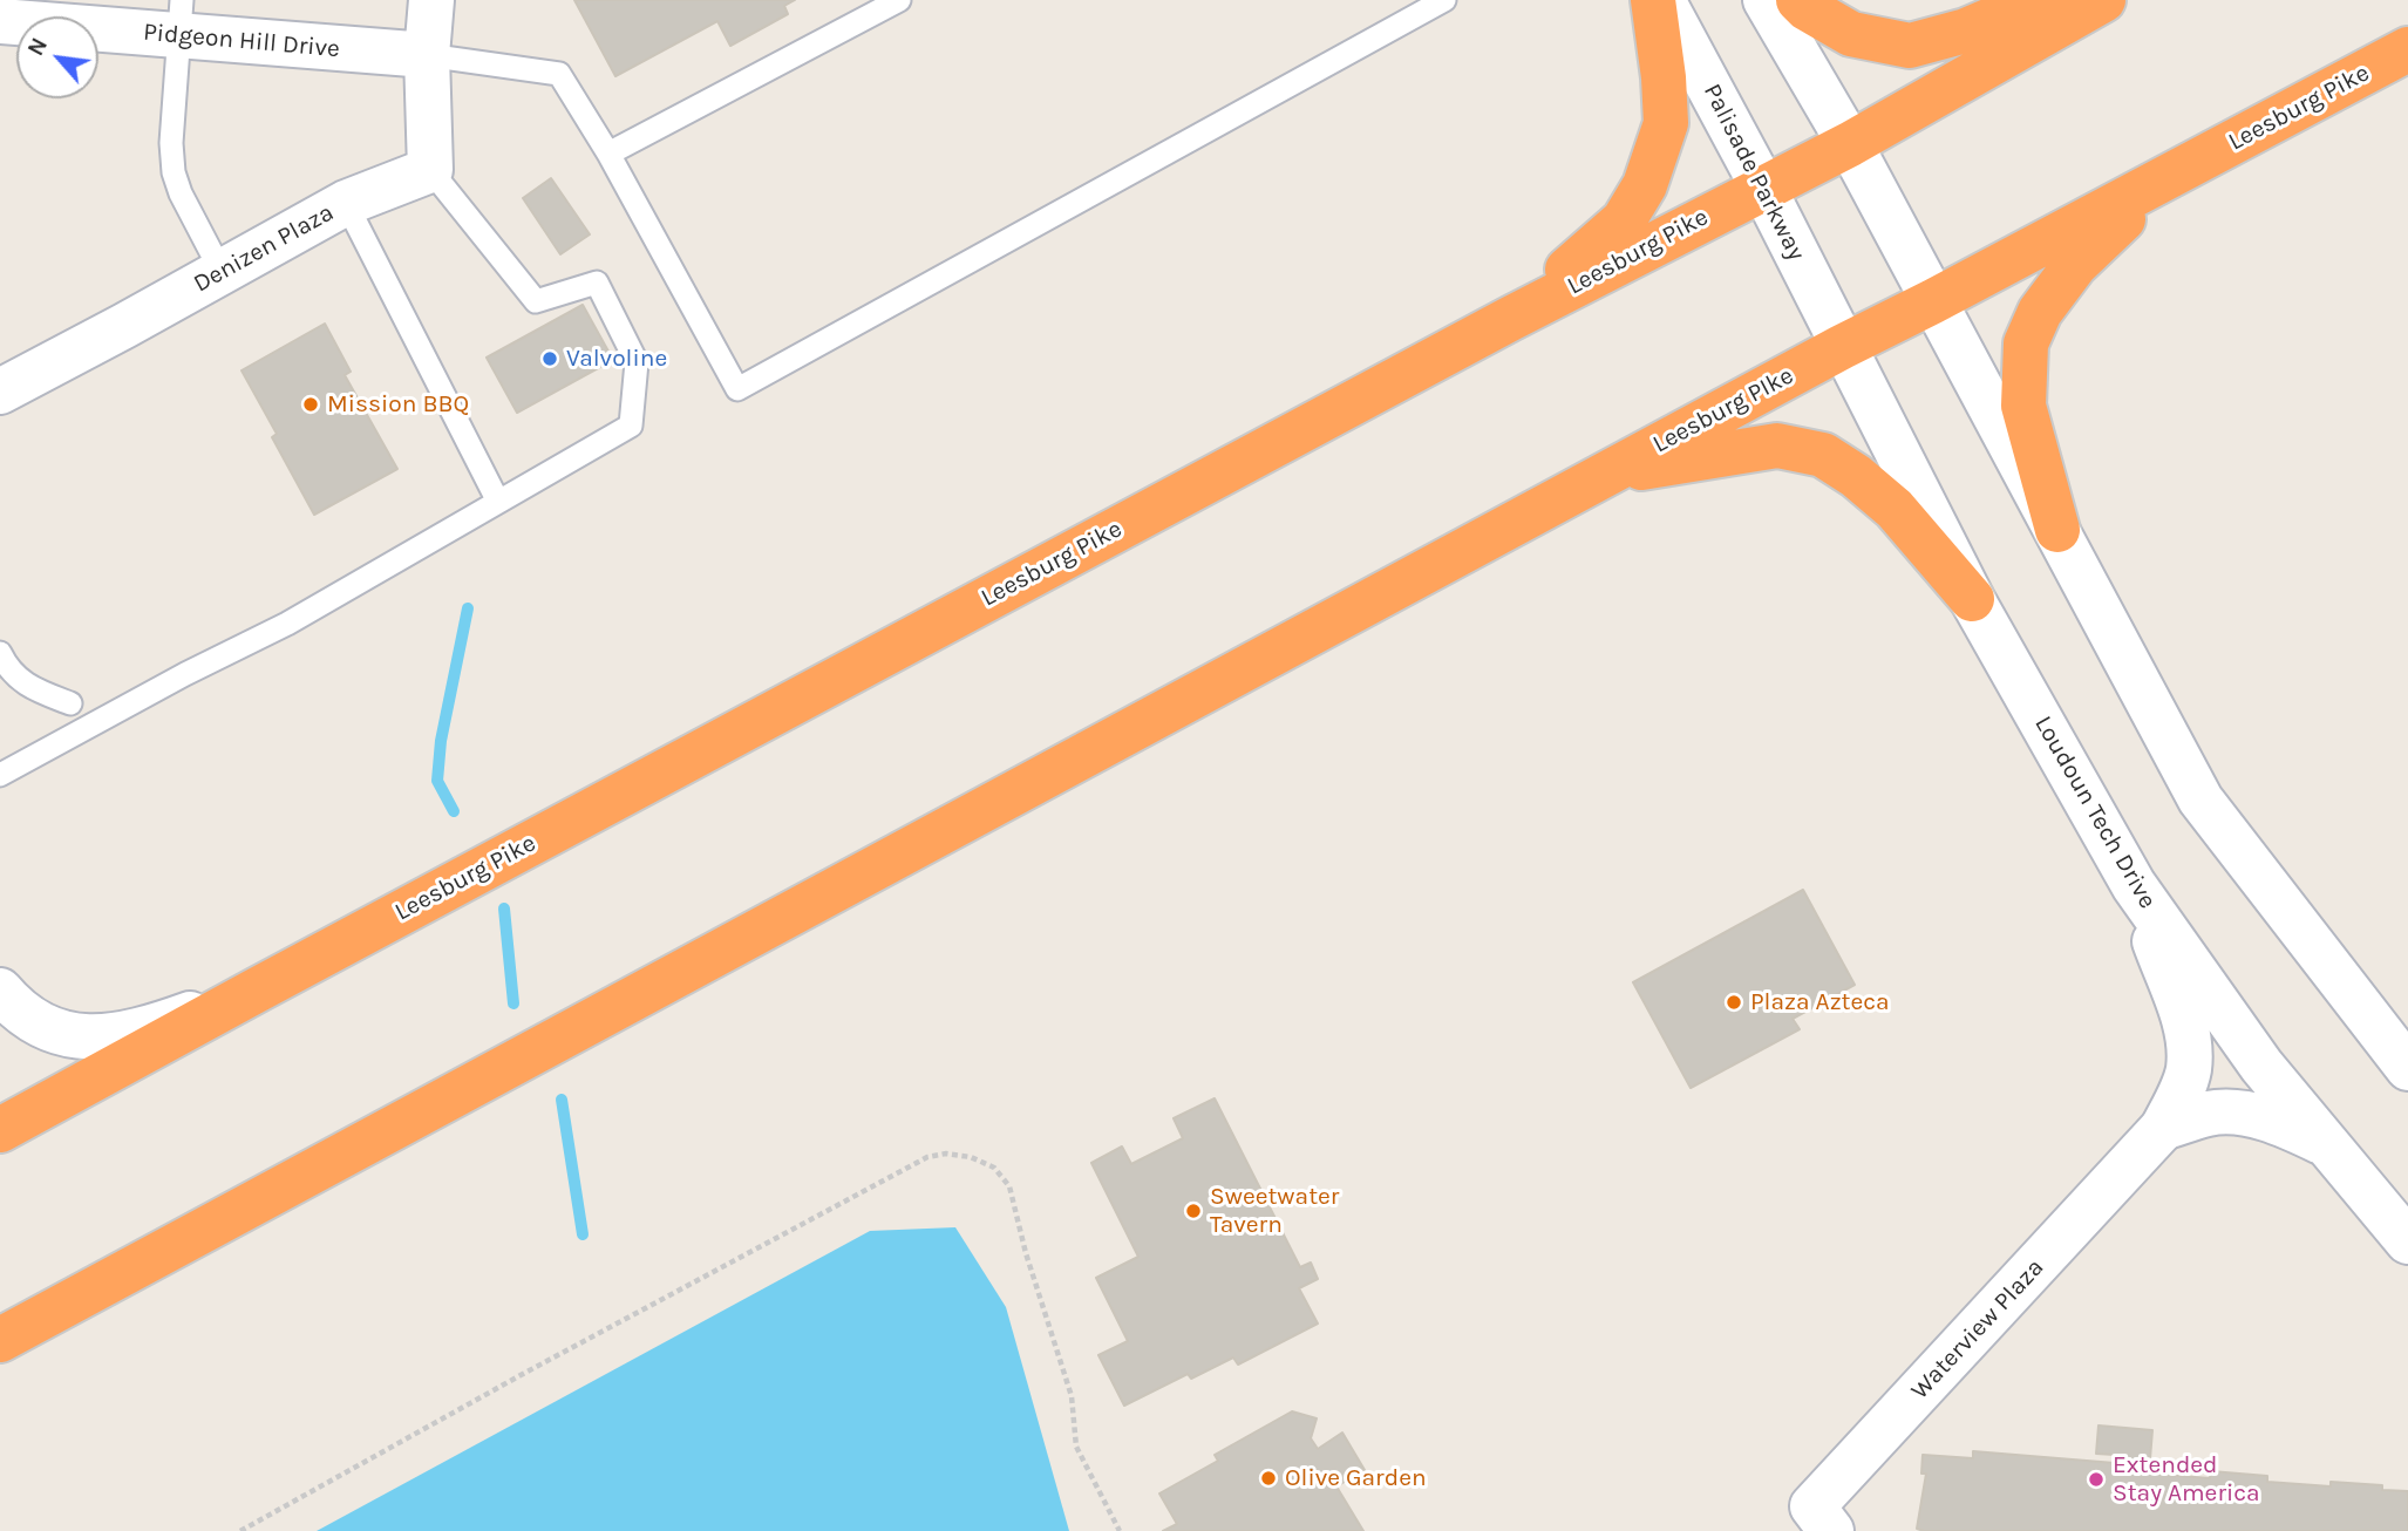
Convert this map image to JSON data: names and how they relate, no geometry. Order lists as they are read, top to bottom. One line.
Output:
{"streets":{"highway":["Leesburg Pike","Leesburg PIke"],"street":["Pidgeon Hill Drive","Palisade Parkway","Denizen Plaza","Loudoun Tech Drive","Waterview Plaza"]},"crossings":[["Leesburg Pike","Palisade Parkway"],["Leesburg Pike","Leesburg PIke"],["Leesburg Pike","Loudoun Tech Drive"],["Palisade Parkway","Leesburg PIke"],["Palisade Parkway","Loudoun Tech Drive"],["Leesburg PIke","Loudoun Tech Drive"]],"places":["Valvoline","Mission BBQ","Plaza Azteca","Sweetwater Tavern","Olive Garden","Extended Stay America"],"north":"top left"}
